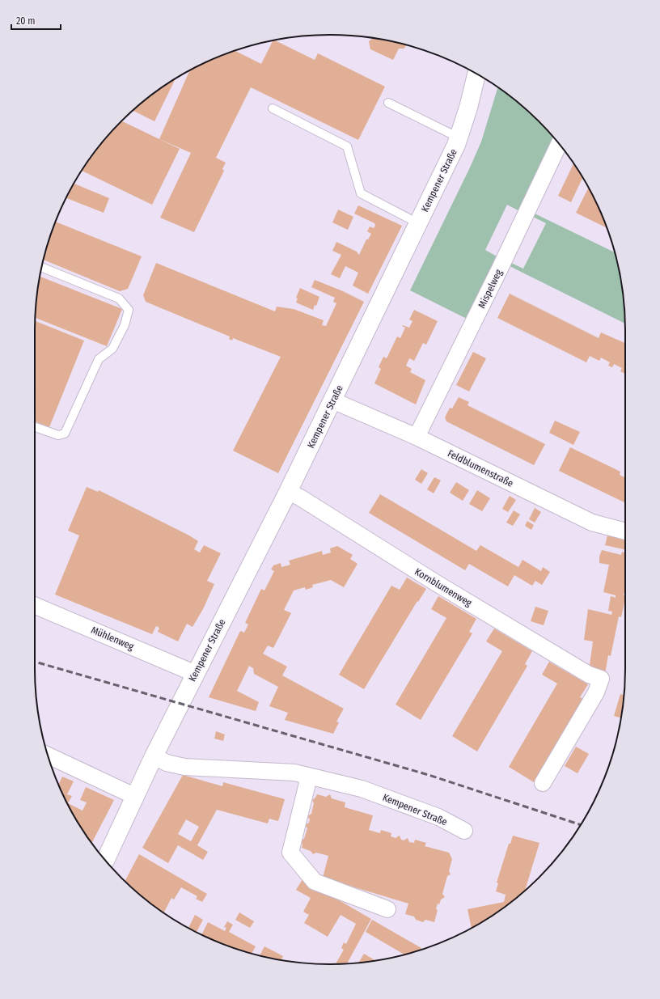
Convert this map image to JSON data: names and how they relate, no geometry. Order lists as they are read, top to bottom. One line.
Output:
{"streets":{"street":["Kempener Straße","Mispelweg","Feldblumenstraße","Kornblumenweg","Mühlenweg"]},"crossings":[["Kempener Straße","Feldblumenstraße"],["Kempener Straße","Kornblumenweg"],["Kempener Straße","Mühlenweg"],["Mispelweg","Feldblumenstraße"]],"scale_bar":"20 m"}
